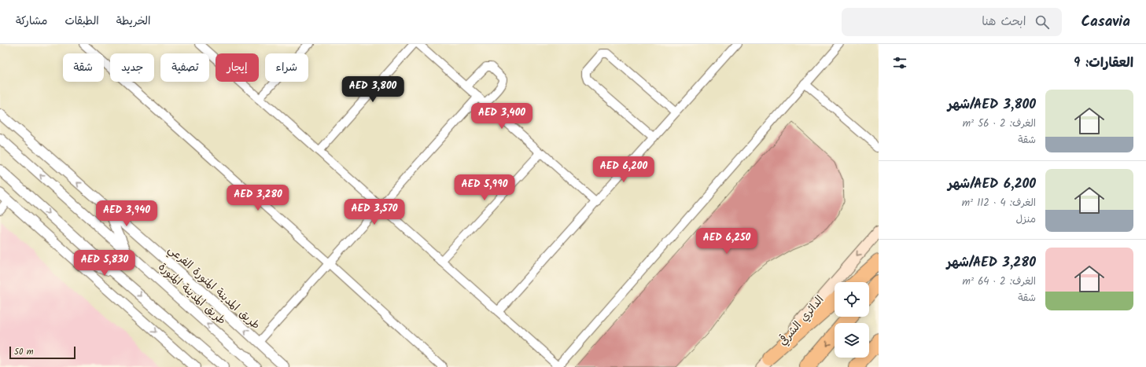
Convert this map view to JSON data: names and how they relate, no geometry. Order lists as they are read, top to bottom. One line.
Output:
{"streets":{"main road":["الدائري الشرقي"],"street":["طريق المدينة المنورة الفرعي","طريق المدينة المنورة"]},"one_way":["الدائري الشرقي"],"scale_bar":"50 m","page":{"header":"Casavia","search":"ابحث هنا","nav":["الخريطة","الطبقات","مشاركة"],"heading":"العقارات: 9","chip":["شراء","إيجار","تصفية","جديد","شقة"],"price":["AED 3,800","AED 3,400","AED 6,200","AED 5,990","AED 3,280","AED 3,570","AED 3,940","AED 6,250","AED 5,830"],"list":[{"name":"AED 3,800/شهر","note":"الغرف: 2 · 56 m² · شقة"},{"name":"AED 6,200/شهر","note":"الغرف: 4 · 112 m² · منزل"},{"name":"AED 3,280/شهر","note":"الغرف: 2 · 64 m² · شقة"}],"scale":"50 m"}}
